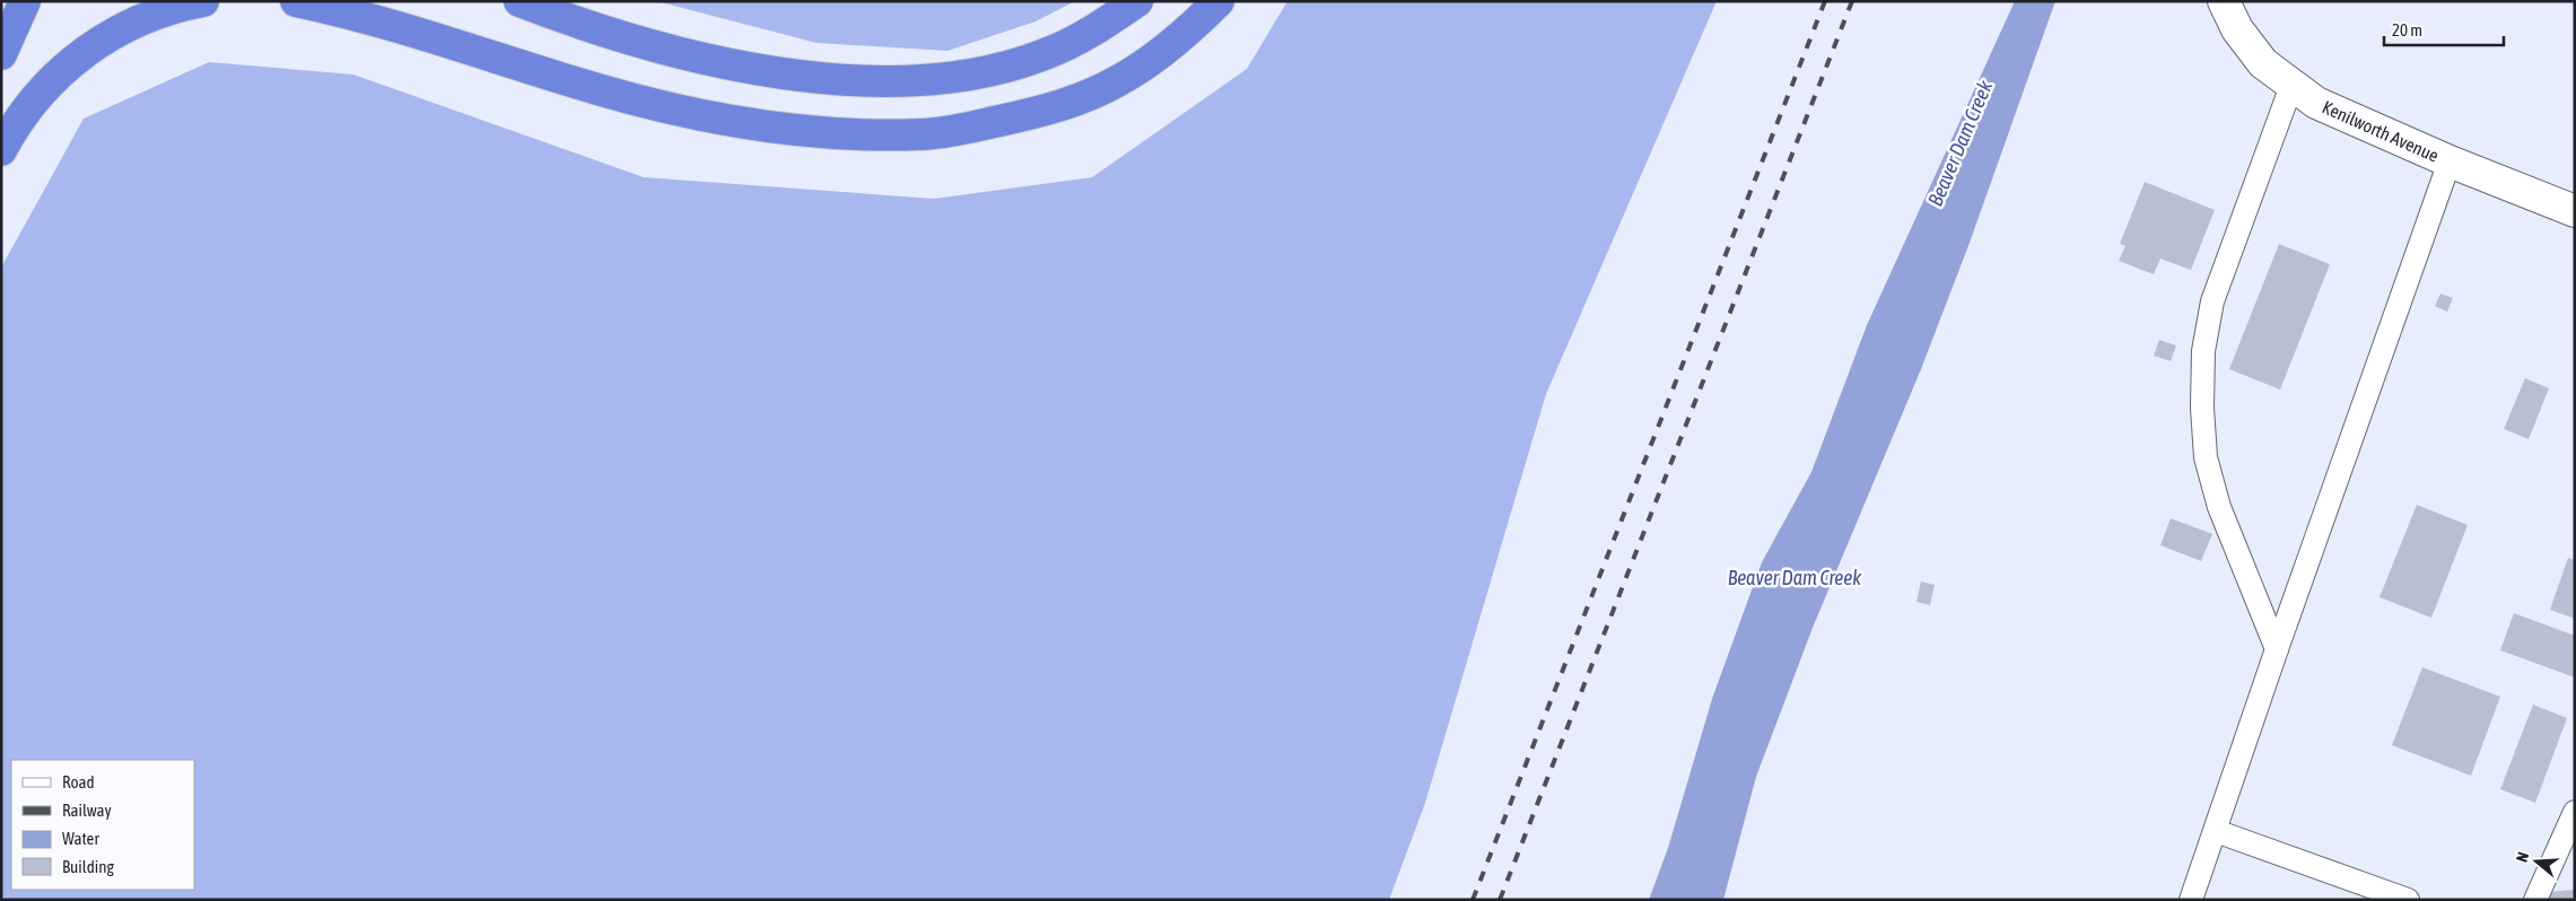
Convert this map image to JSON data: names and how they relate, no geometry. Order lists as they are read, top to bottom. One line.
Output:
{"streets":{"street":["Kenilworth Avenue"]},"water":["Beaver Dam Creek"],"legend":["Road","Railway","Water","Building"],"scale_bar":"20 m","north":"left"}
